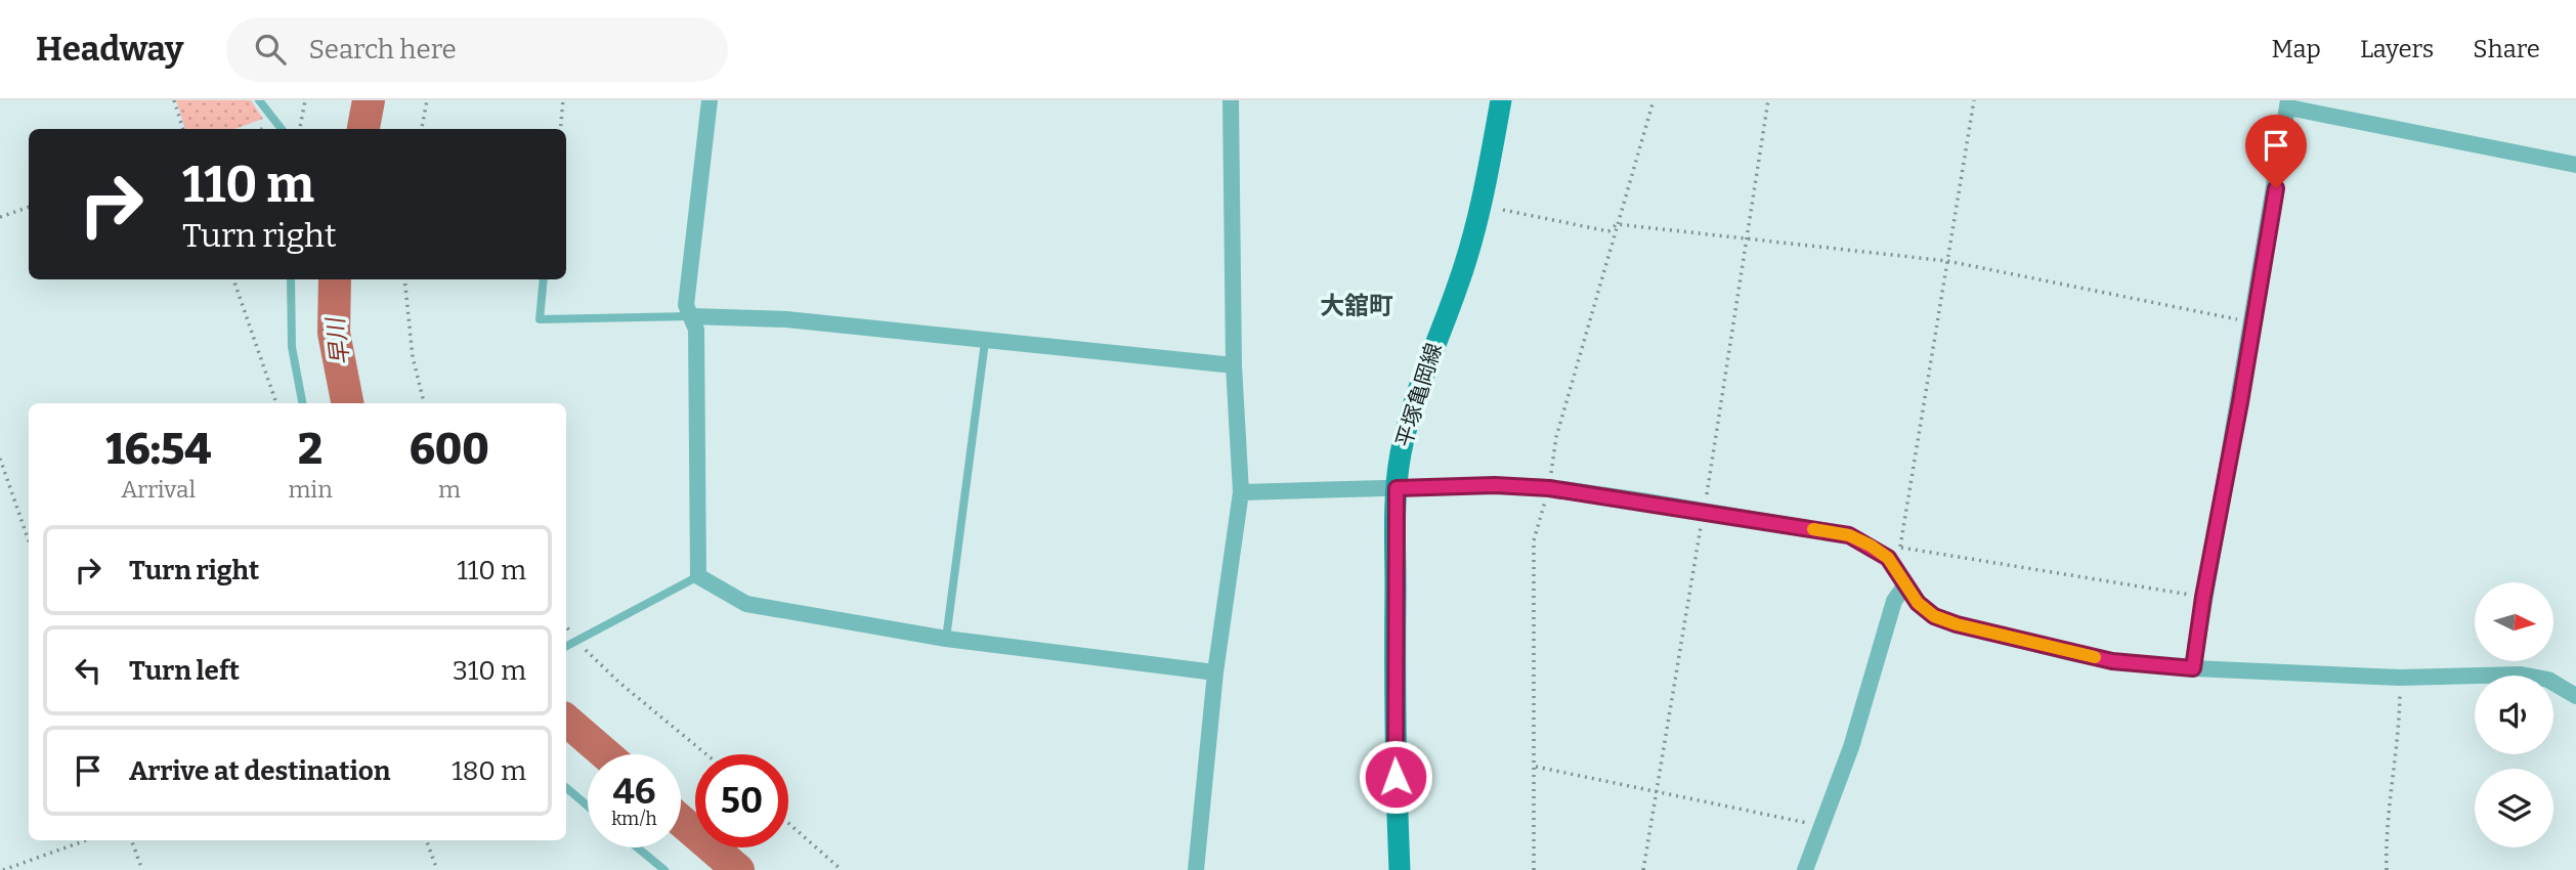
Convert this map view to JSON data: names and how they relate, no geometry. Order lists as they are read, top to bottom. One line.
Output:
{"streets":{"main road":["平塚亀岡線"]},"districts":["大舘町"],"water":["早川"],"north":"right","page":{"header":"Headway","search":"Search here","nav":["Map","Layers","Share"],"turn":["110 m","Turn right"],"eta":["16:54","Arrival","2","min","600","m"],"list":[{"name":"Turn right","value":"110 m"},{"name":"Turn left","value":"310 m"},{"name":"Arrive at destination","value":"180 m"}],"speed":"46 km/h","limit":"50"}}
